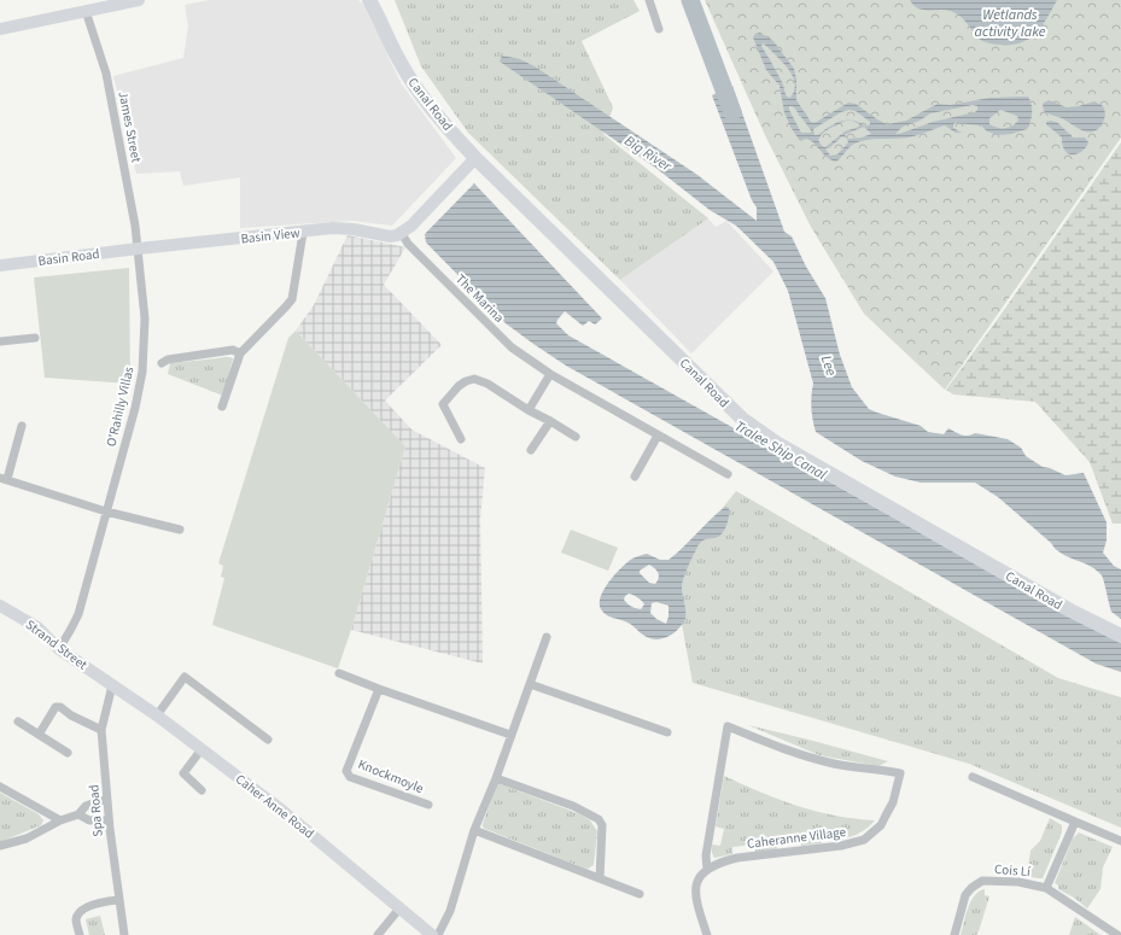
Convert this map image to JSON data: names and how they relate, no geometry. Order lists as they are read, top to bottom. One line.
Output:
{"streets":{"main road":["Canal Road","Basin View","Basin Road","Strand Street","Caher Anne Road"],"street":["James Street","The Marina","O'Rahilly Villas","Knockmoyle","Spa Road","Caheranne Village","Cois Lí"]},"crossings":[["James Street","Basin View"],["James Street","Basin Road"],["James Street","O'Rahilly Villas"],["Basin View","Basin Road"],["Basin View","The Marina"],["Basin View","O'Rahilly Villas"],["Basin Road","O'Rahilly Villas"],["O'Rahilly Villas","Strand Street"],["Strand Street","Caher Anne Road"],["Strand Street","Spa Road"],["Caher Anne Road","Spa Road"]],"water":["Wetlands activity lake","Big River","Lee","Tralee Ship Canal"]}
